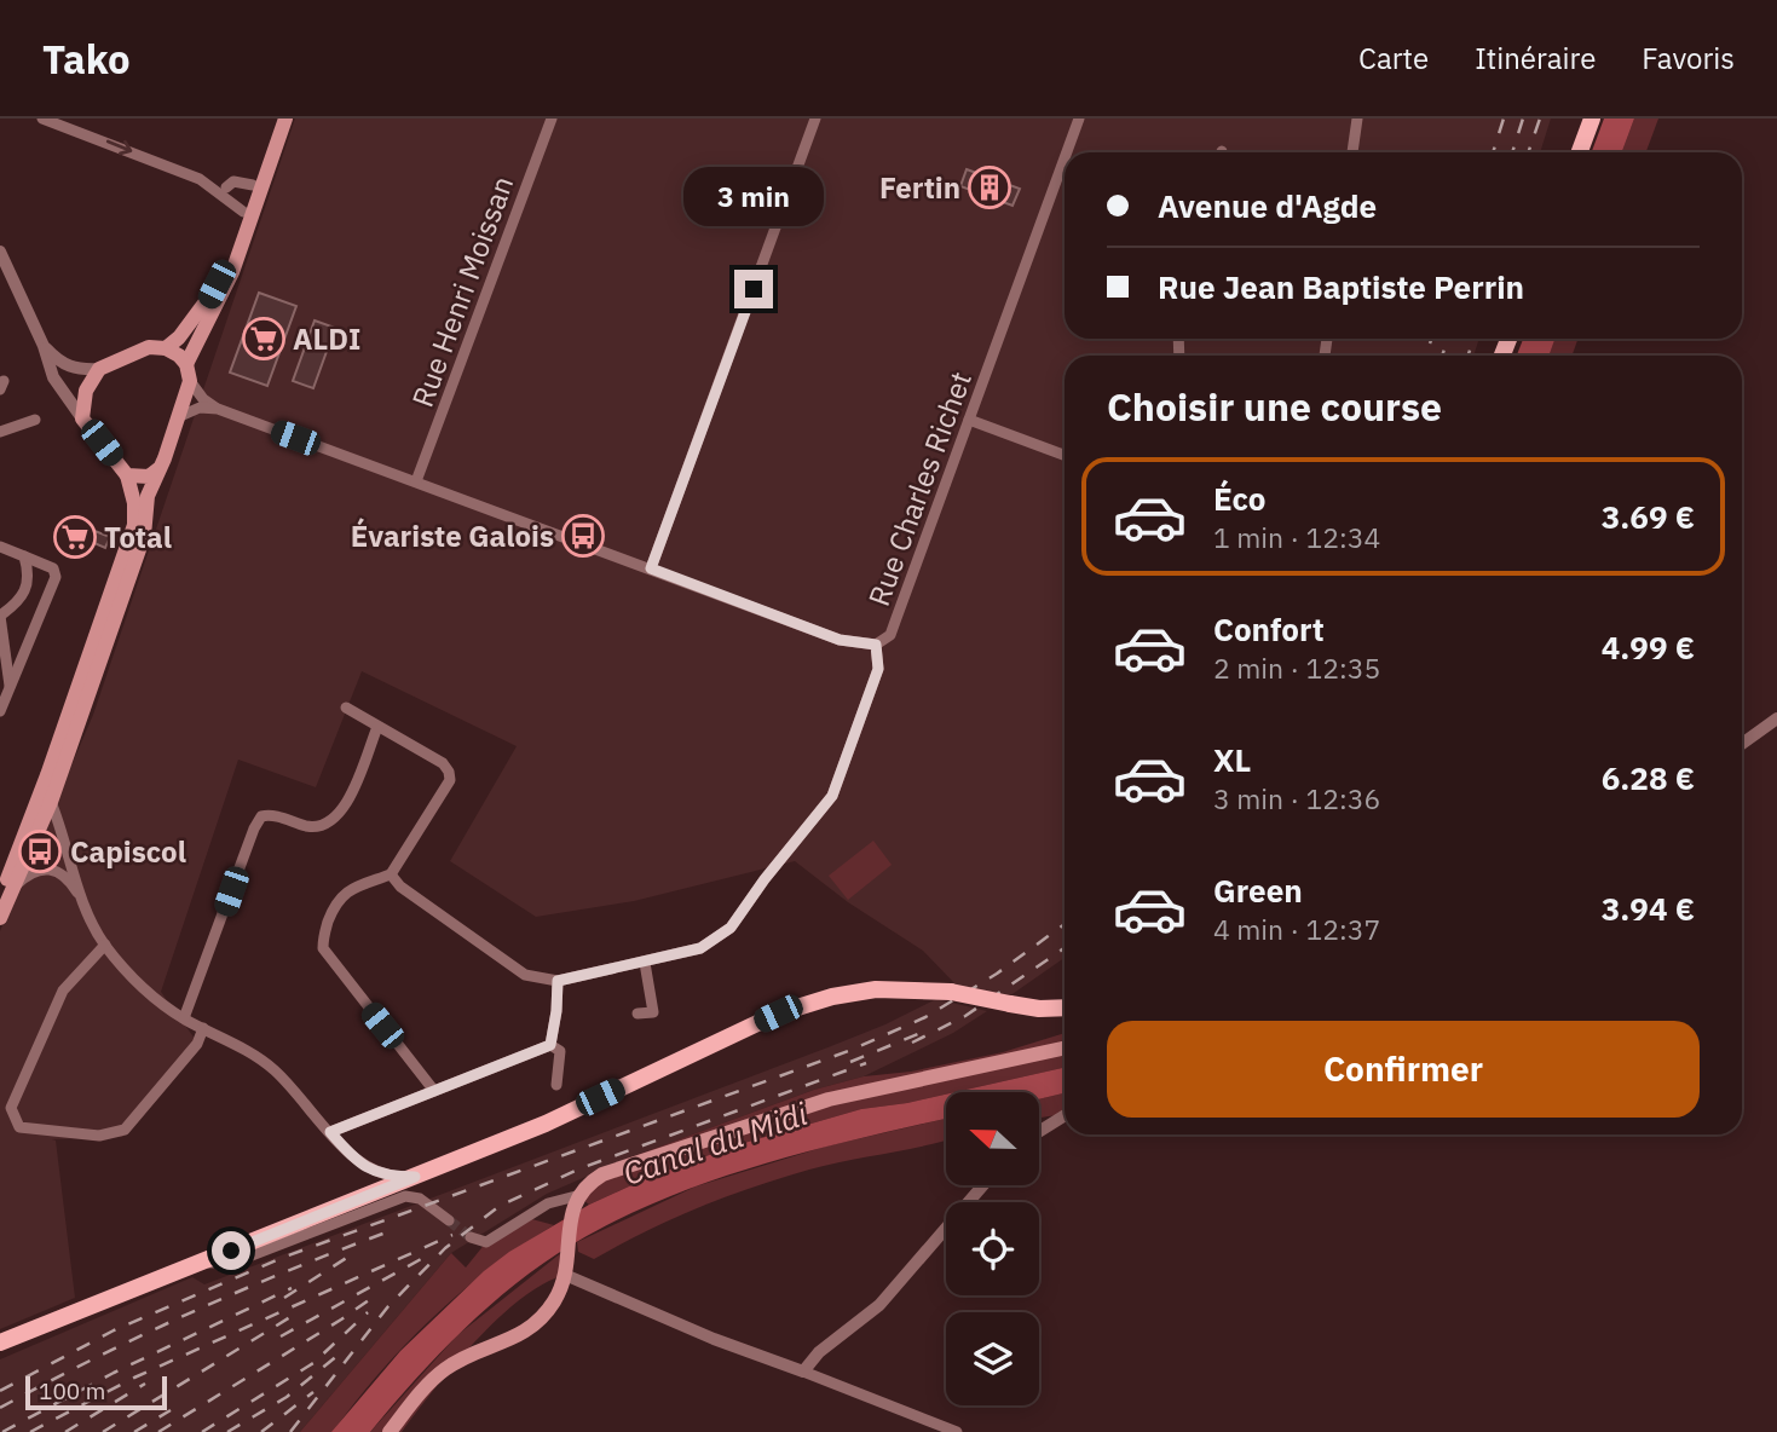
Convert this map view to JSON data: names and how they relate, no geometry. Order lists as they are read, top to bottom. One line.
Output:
{"streets":{"street":["Rue Henri Moissan","Rue Charles Richet"]},"water":["Canal du Midi"],"places":{"building":["Fertin"],"supermarket":["ALDI","Total"],"bus stop":["Évariste Galois","Capiscol"]},"scale_bar":"100 m","north":"left","page":{"header":"Tako","nav":["Carte","Itinéraire","Favoris"],"banner":["Avenue d'Agde","Rue Jean Baptiste Perrin"],"bubble":"3 min","heading":"Choisir une course","list":[{"name":"Éco","note":"1 min · 12:34","value":"3.69 €"},{"name":"Confort","note":"2 min · 12:35","value":"4.99 €"},{"name":"XL","note":"3 min · 12:36","value":"6.28 €"},{"name":"Green","note":"4 min · 12:37","value":"3.94 €"}],"buttons":"Confirmer","scale":"100 m"}}
